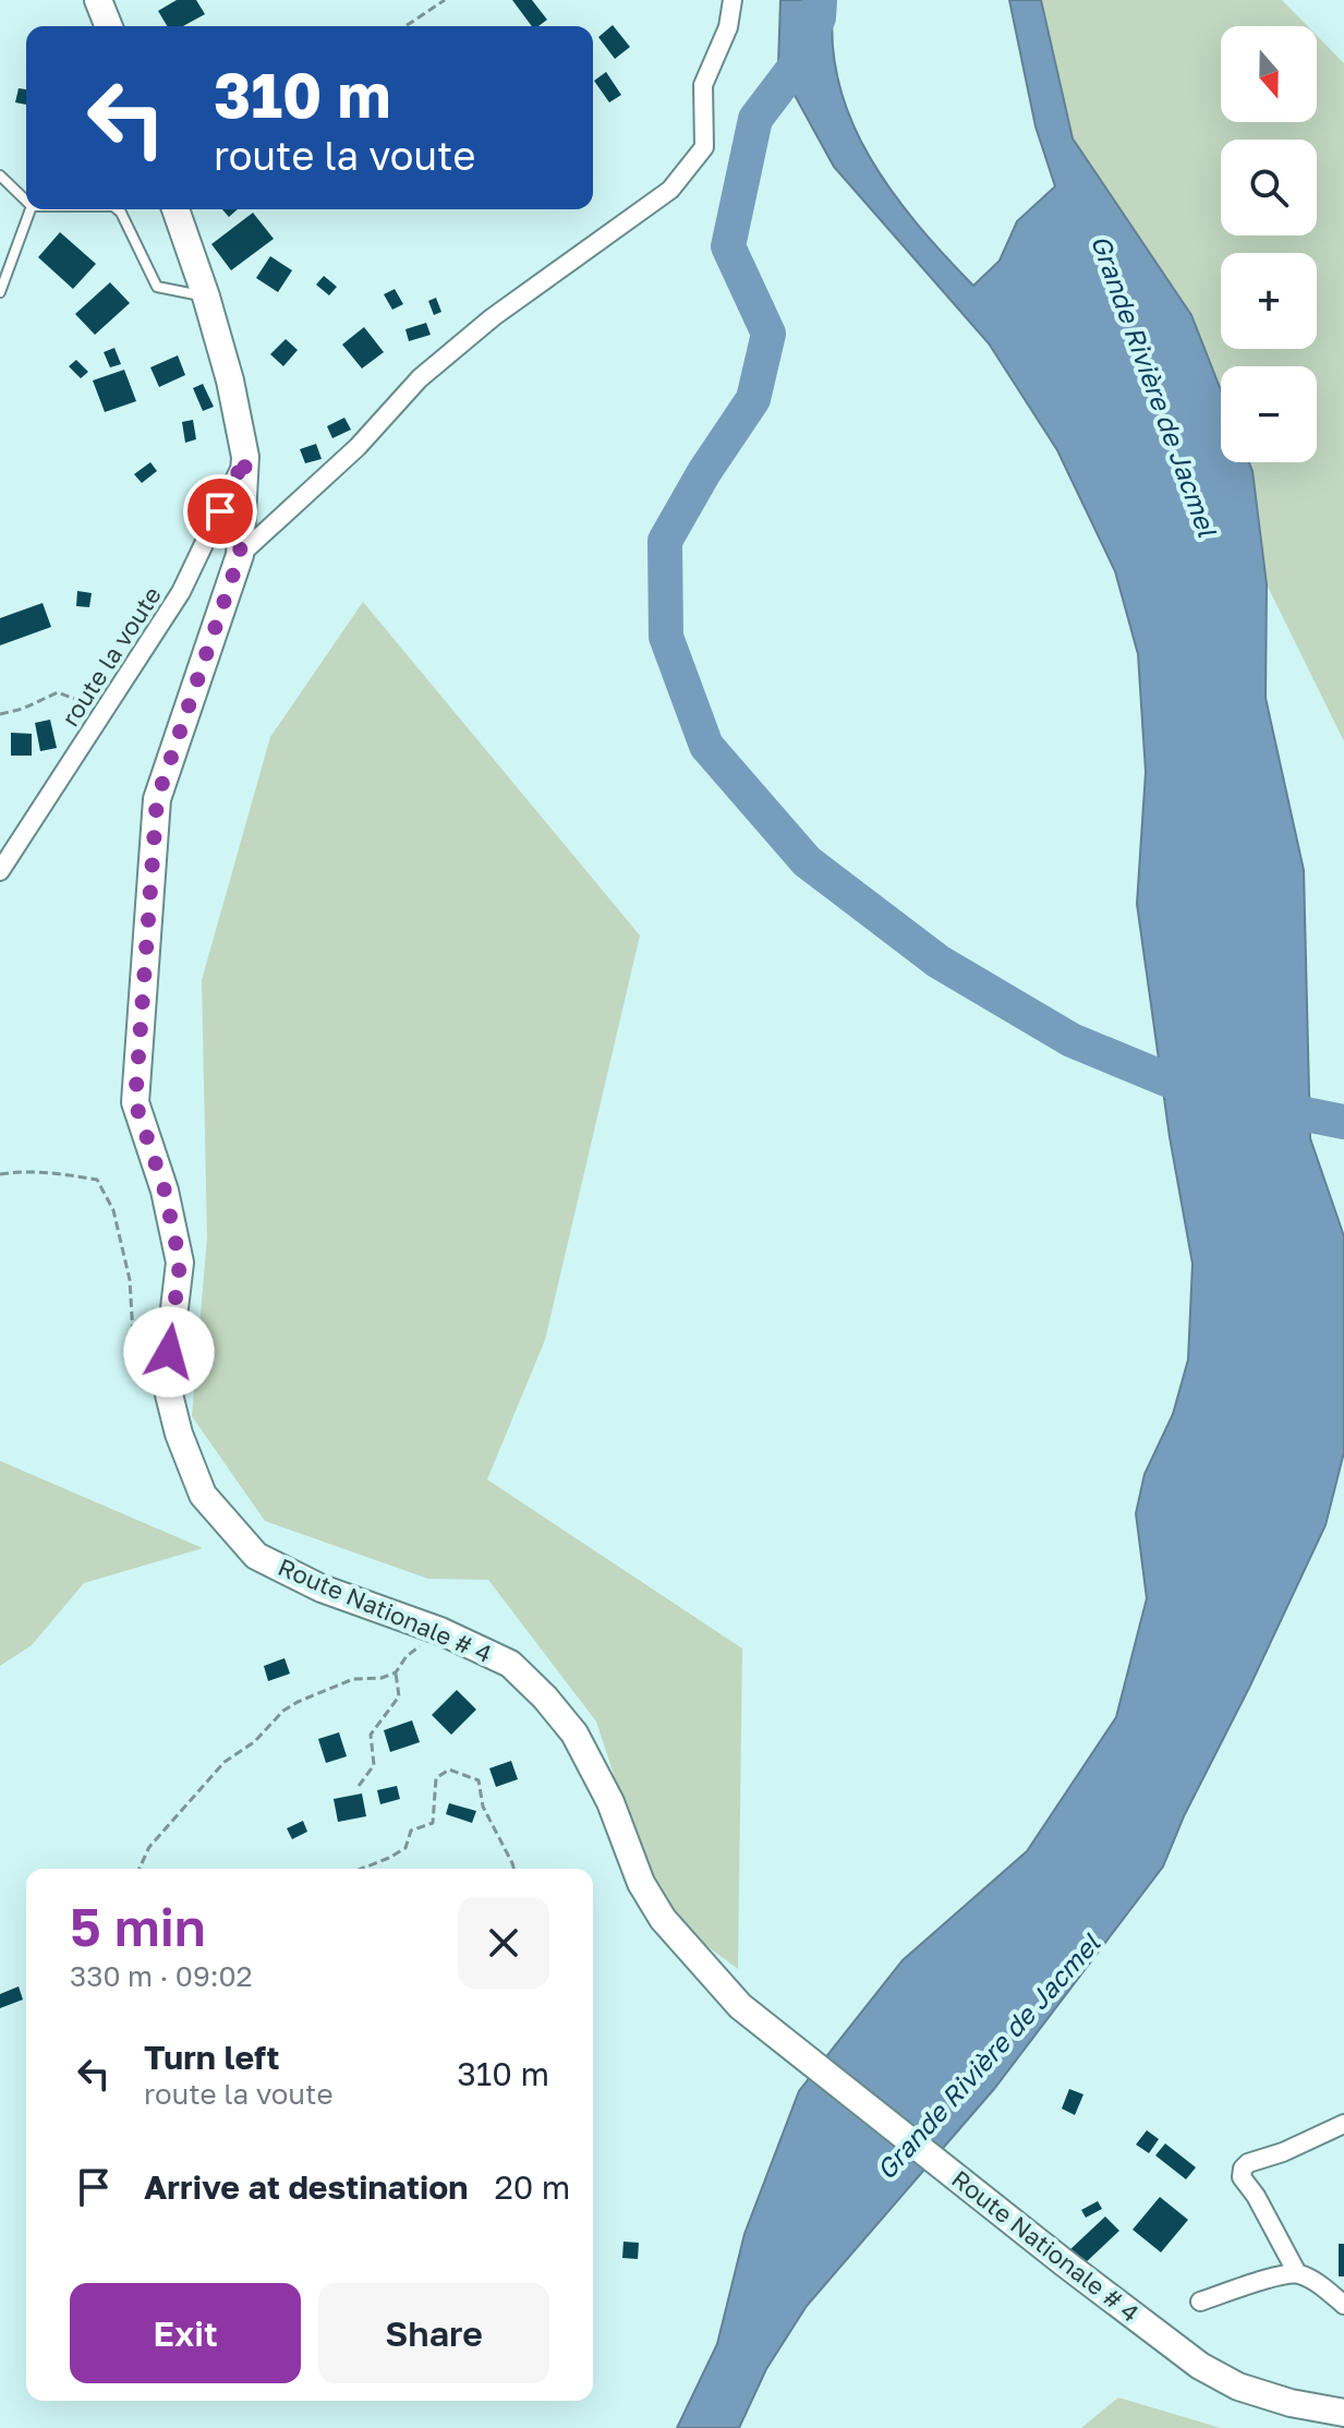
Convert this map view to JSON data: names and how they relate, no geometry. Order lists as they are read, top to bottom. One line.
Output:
{"streets":{"main road":["Route Nationale # 4"],"street":["route la voute"]},"crossings":[["route la voute","Route Nationale # 4"]],"water":["Grande Rivière de Jacmel"],"north":"bottom","page":{"map_buttons":["+","−"],"turn":["310 m","route la voute"],"heading":["5 min","330 m · 09:02"],"list":[{"name":"Turn left","note":"route la voute","value":"310 m"},{"name":"Arrive at destination","value":"20 m"}],"buttons":["Exit","Share"]}}
